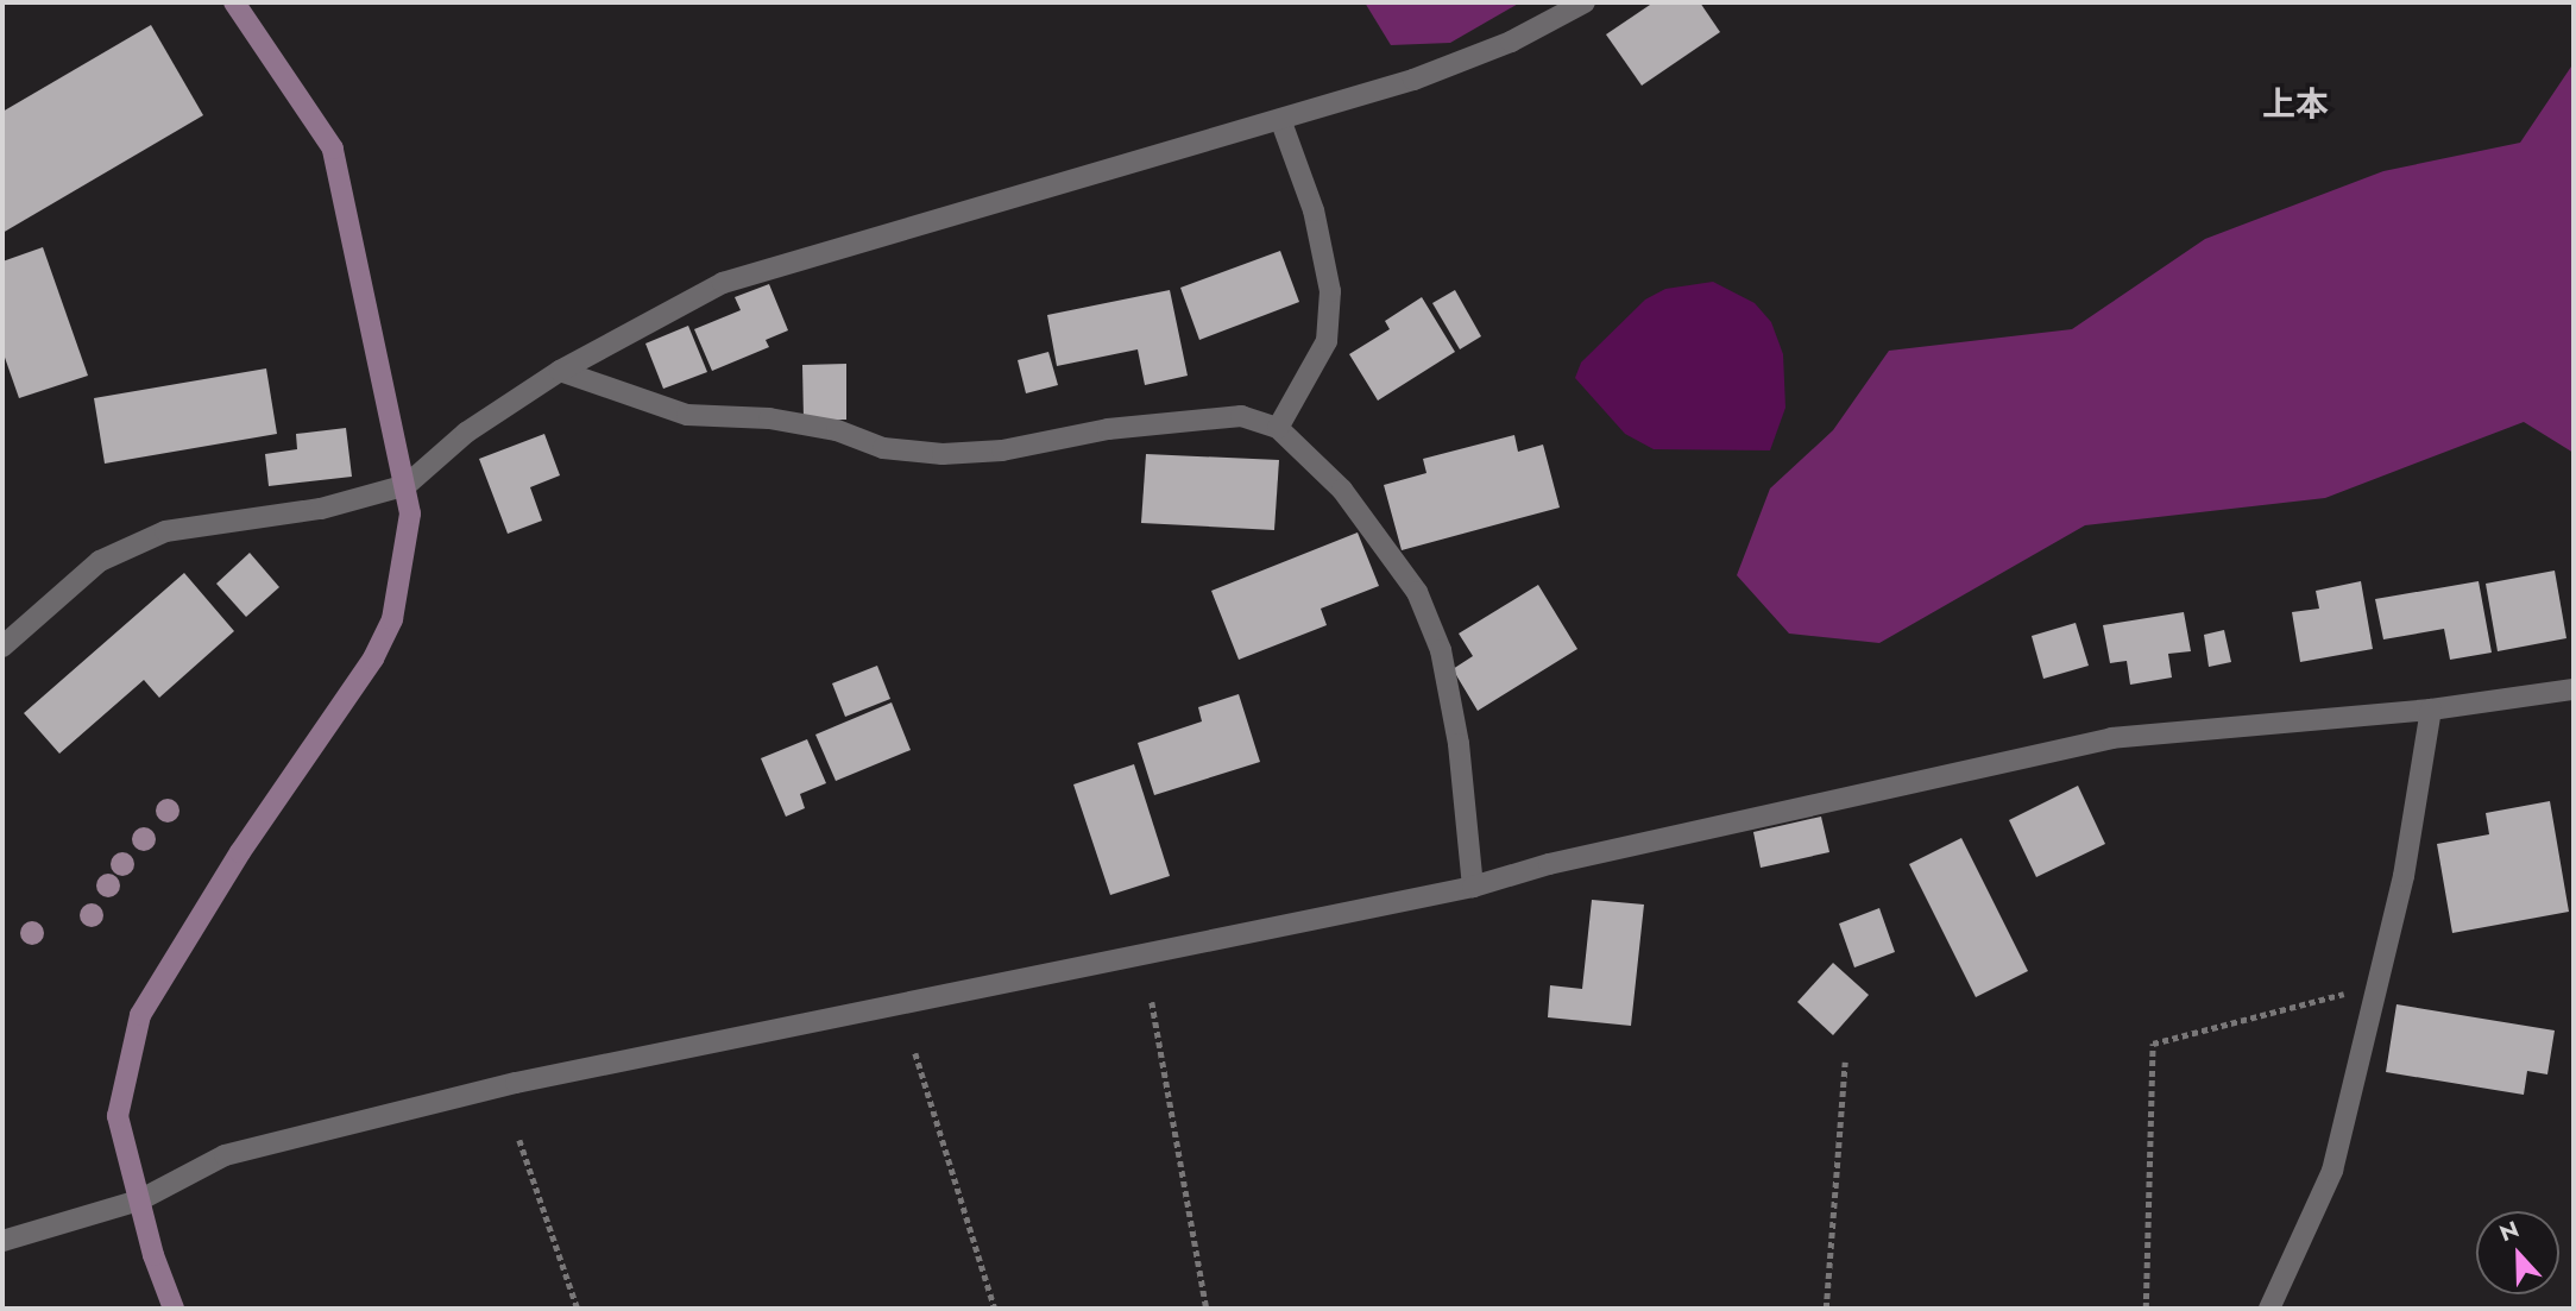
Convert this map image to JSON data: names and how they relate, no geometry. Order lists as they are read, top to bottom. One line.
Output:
{"districts":["上本"],"north":"top"}
